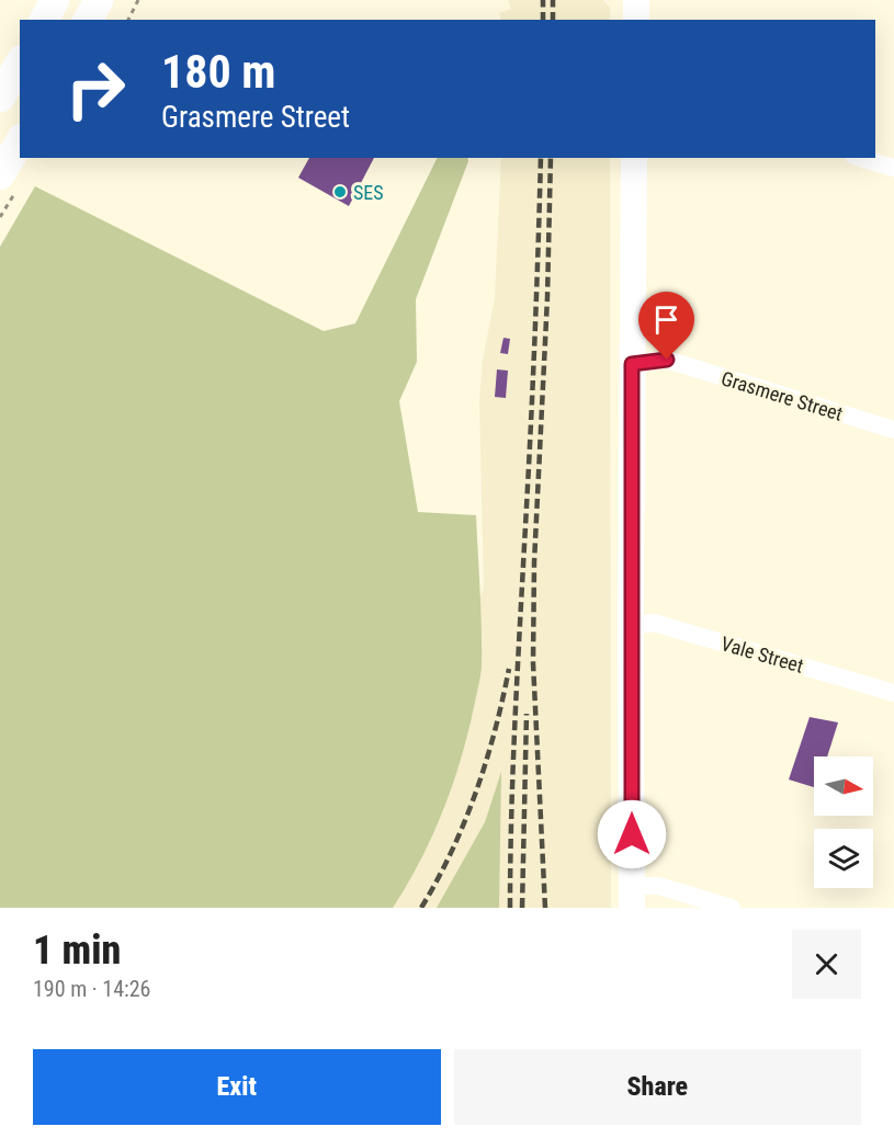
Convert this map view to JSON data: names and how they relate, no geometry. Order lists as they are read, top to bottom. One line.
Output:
{"streets":{"street":["Grasmere Street","Vale Street"]},"places":["SES"],"north":"right","page":{"turn":["180 m","Grasmere Street"],"heading":["1 min","190 m · 14:26"],"buttons":["Exit","Share"]}}
